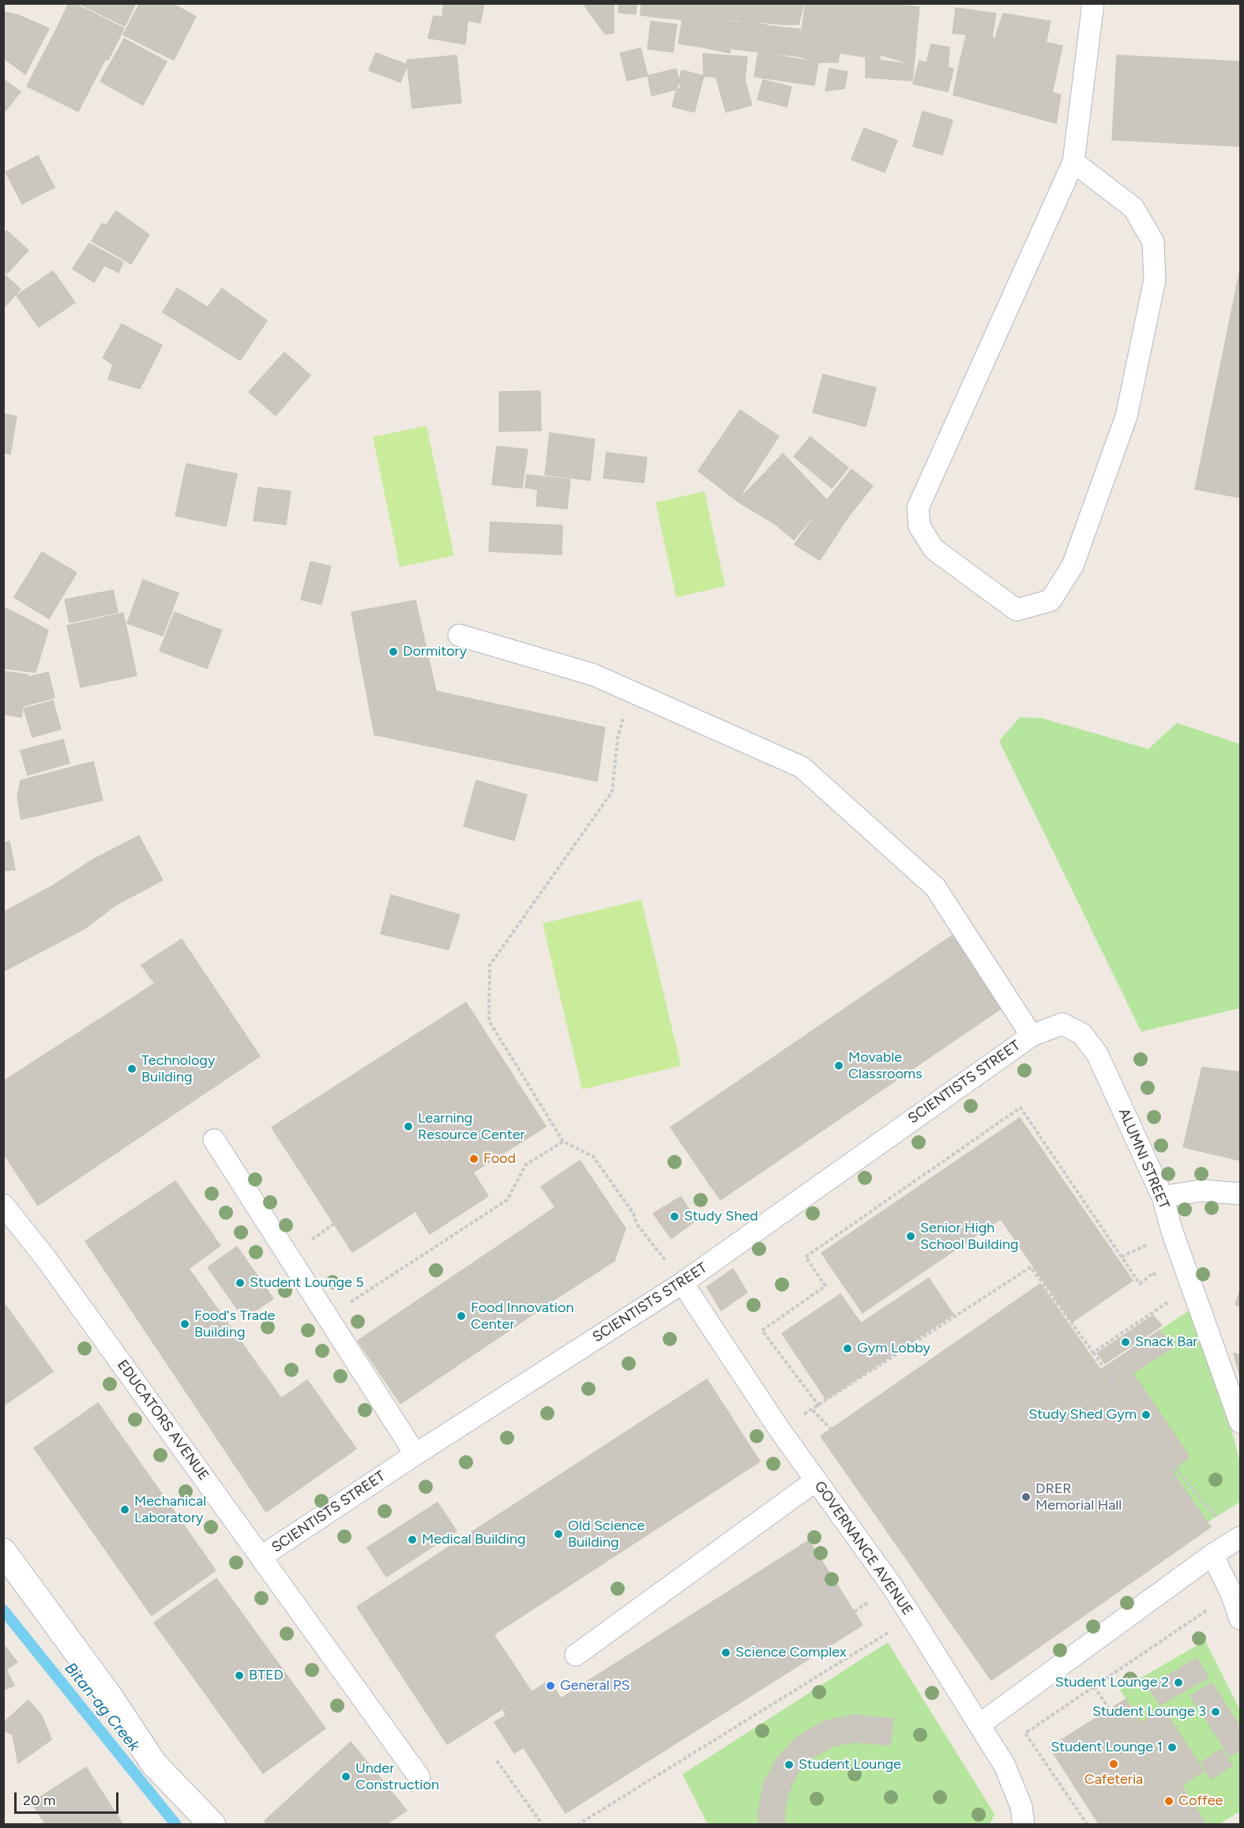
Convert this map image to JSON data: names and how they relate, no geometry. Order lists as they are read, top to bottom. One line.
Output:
{"streets":{"lane":["SCIENTISTS STREET","ALUMNI STREET","EDUCATORS AVENUE","GOVERNANCE AVENUE"]},"crossings":[["SCIENTISTS STREET","ALUMNI STREET"],["SCIENTISTS STREET","EDUCATORS AVENUE"],["SCIENTISTS STREET","GOVERNANCE AVENUE"]],"water":["Bitan-ag Creek"],"places":["Dormitory","Movable Classrooms","Technology Building","Learning Resource Center","Food","Study Shed","Senior High School Building","Student Lounge 5","Food Innovation Center","Food's Trade Building","Snack Bar","Gym Lobby","Study Shed Gym","DRER Memorial Hall","Mechanical Laboratory","Old Science Building","Medical Building","Science Complex","BTED","Student Lounge 2","General PS","Student Lounge 3","Student Lounge 1","Cafeteria","Student Lounge","Under Construction","Coffee"],"scale_bar":"20 m"}
